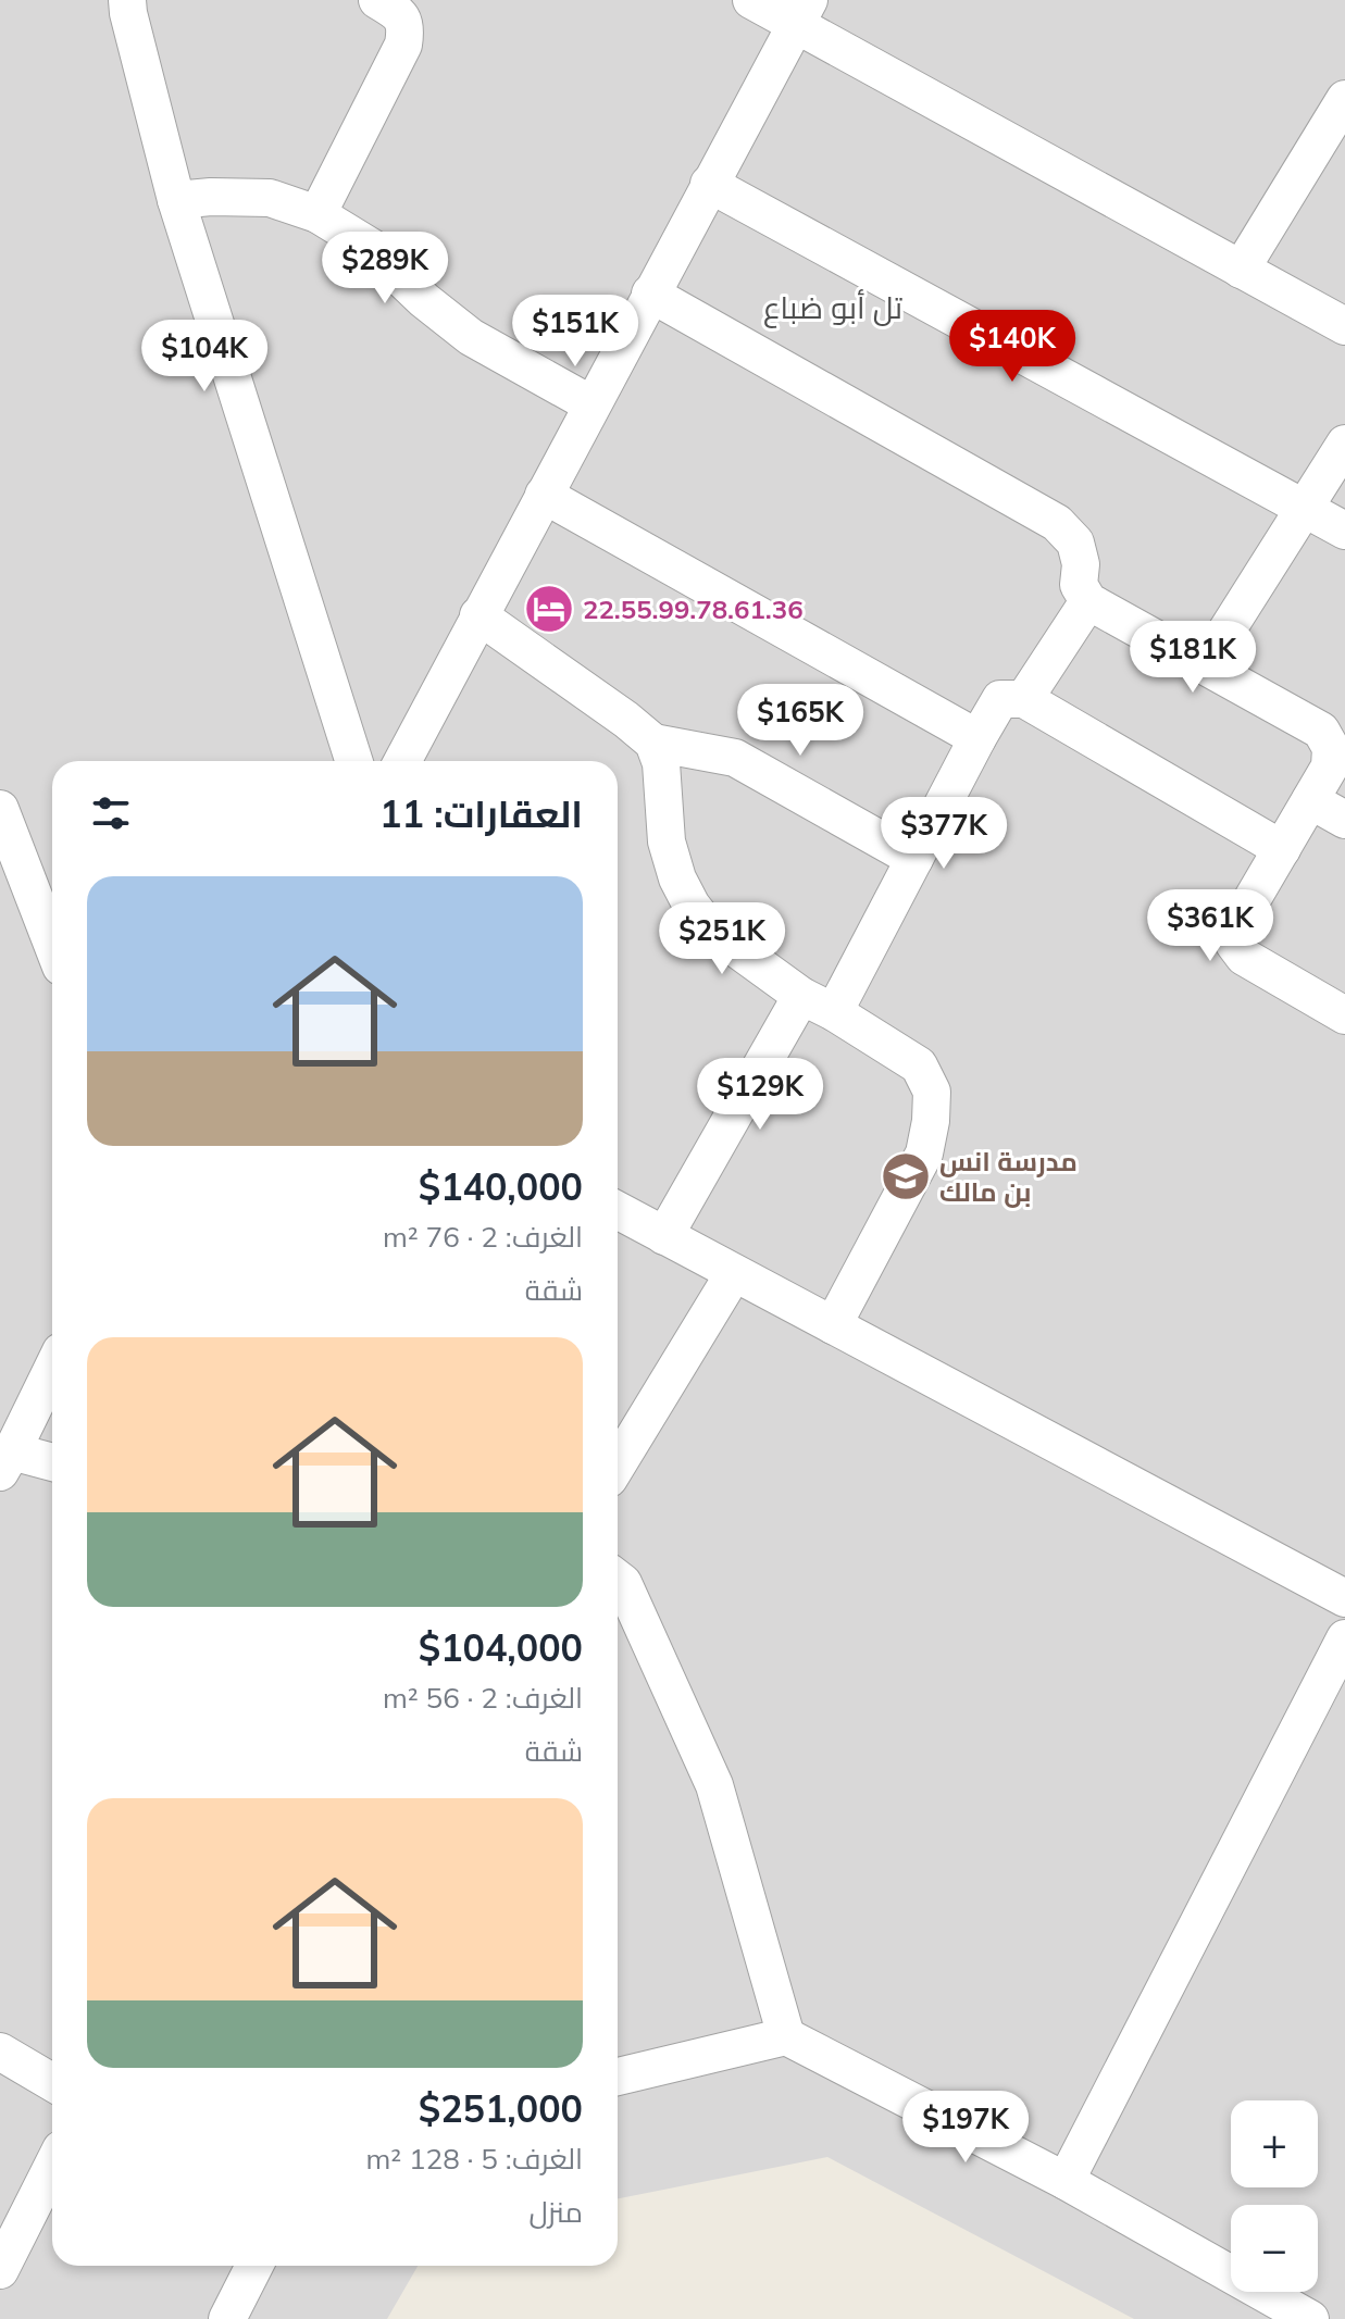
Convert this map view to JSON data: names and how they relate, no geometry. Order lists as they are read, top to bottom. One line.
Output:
{"districts":["تل أبو ضباع"],"places":{"hotel":["22.55.99.78.61.36"],"school or university":["مدرسة انس بن مالك"]},"page":{"price":["$289K","$151K","$140K","$104K","$181K","$165K","$377K","$361K","$251K","$129K","$197K"],"heading":"العقارات: 11","list":[{"name":"$140,000","note":"الغرف: 2 · 76 m² · شقة"},{"name":"$104,000","note":"الغرف: 2 · 56 m² · شقة"},{"name":"$251,000","note":"الغرف: 5 · 128 m² · منزل"}],"map_buttons":["+","−"]}}
